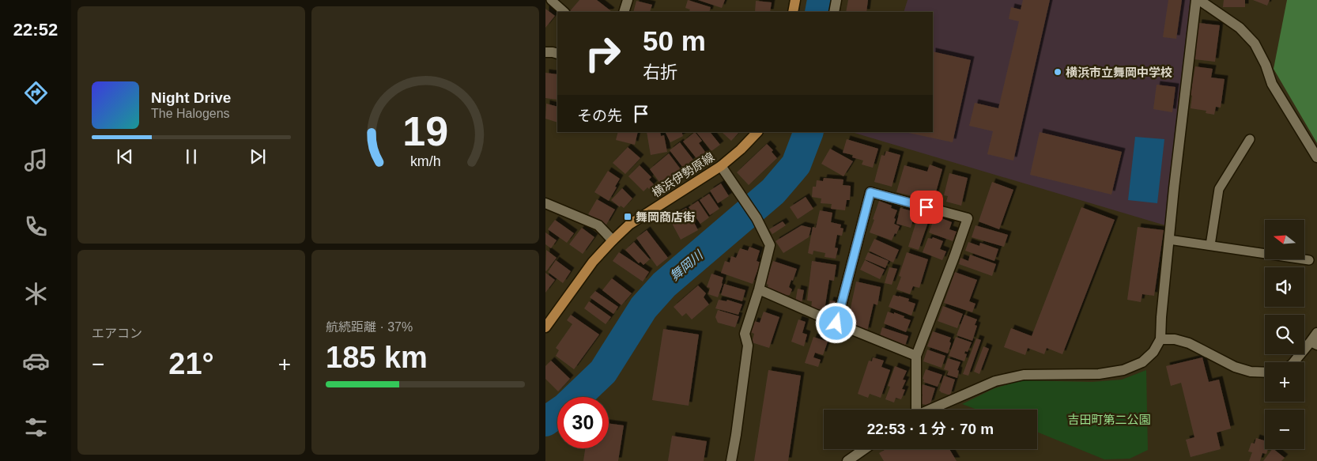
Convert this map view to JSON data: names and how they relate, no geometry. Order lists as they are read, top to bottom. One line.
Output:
{"streets":{"main road":["横浜伊勢原線"]},"water":["舞岡川"],"parks":["吉田町第二公園"],"places":{"other":["横浜市立舞岡中学校"],"transit":["舞岡商店街"]},"north":"left","page":{"tabs":"22:52","turn":["50 m","右折"],"song":["Night Drive","The Halogens"],"then":"その先","map_buttons":["+","−"],"tile":["エアコン",["航続距離 · 37%","185 km"]],"heat":["−","21°","+"],"limit":"30","trip":"22:53 · 1 分 · 70 m","gauge":["19","km/h"]}}
